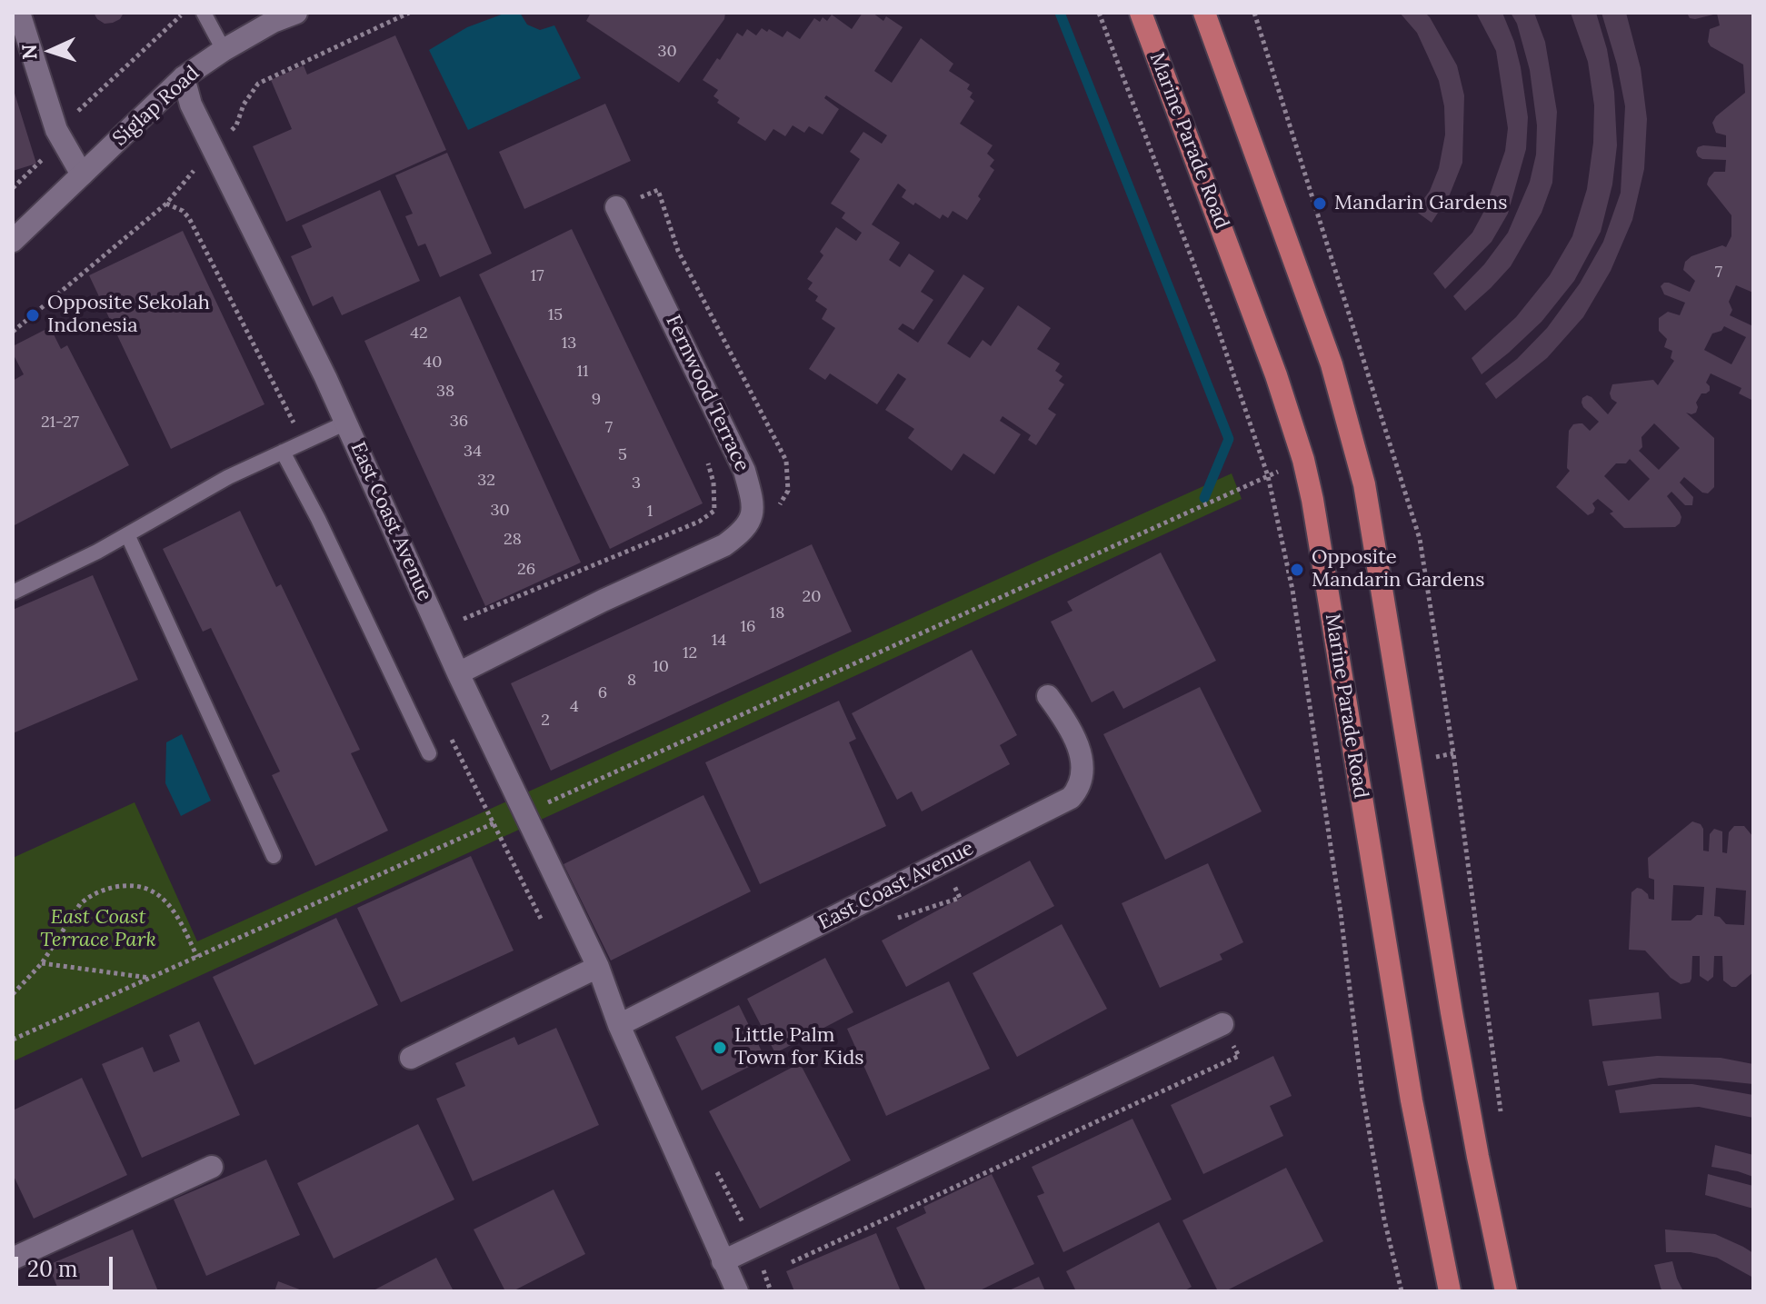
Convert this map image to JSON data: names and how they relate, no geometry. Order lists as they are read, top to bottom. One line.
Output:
{"streets":{"main road":["Marine Parade Road"],"street":["Siglap Road","Fernwood Terrace","East Coast Avenue"]},"crossings":[["Siglap Road","East Coast Avenue"],["Fernwood Terrace","East Coast Avenue"]],"parks":["East Coast Terrace Park"],"places":["Mandarin Gardens","Opposite Sekolah Indonesia","Opposite Mandarin Gardens","Little Palm Town for Kids"],"house_numbers":["30","7","17","15","42","13","40","11","38","9","36","21-27","7","34","5","32","3","30","1","28","26","20","18","16","14","12","10","8","6","4","2"],"scale_bar":"20 m","north":"left"}
